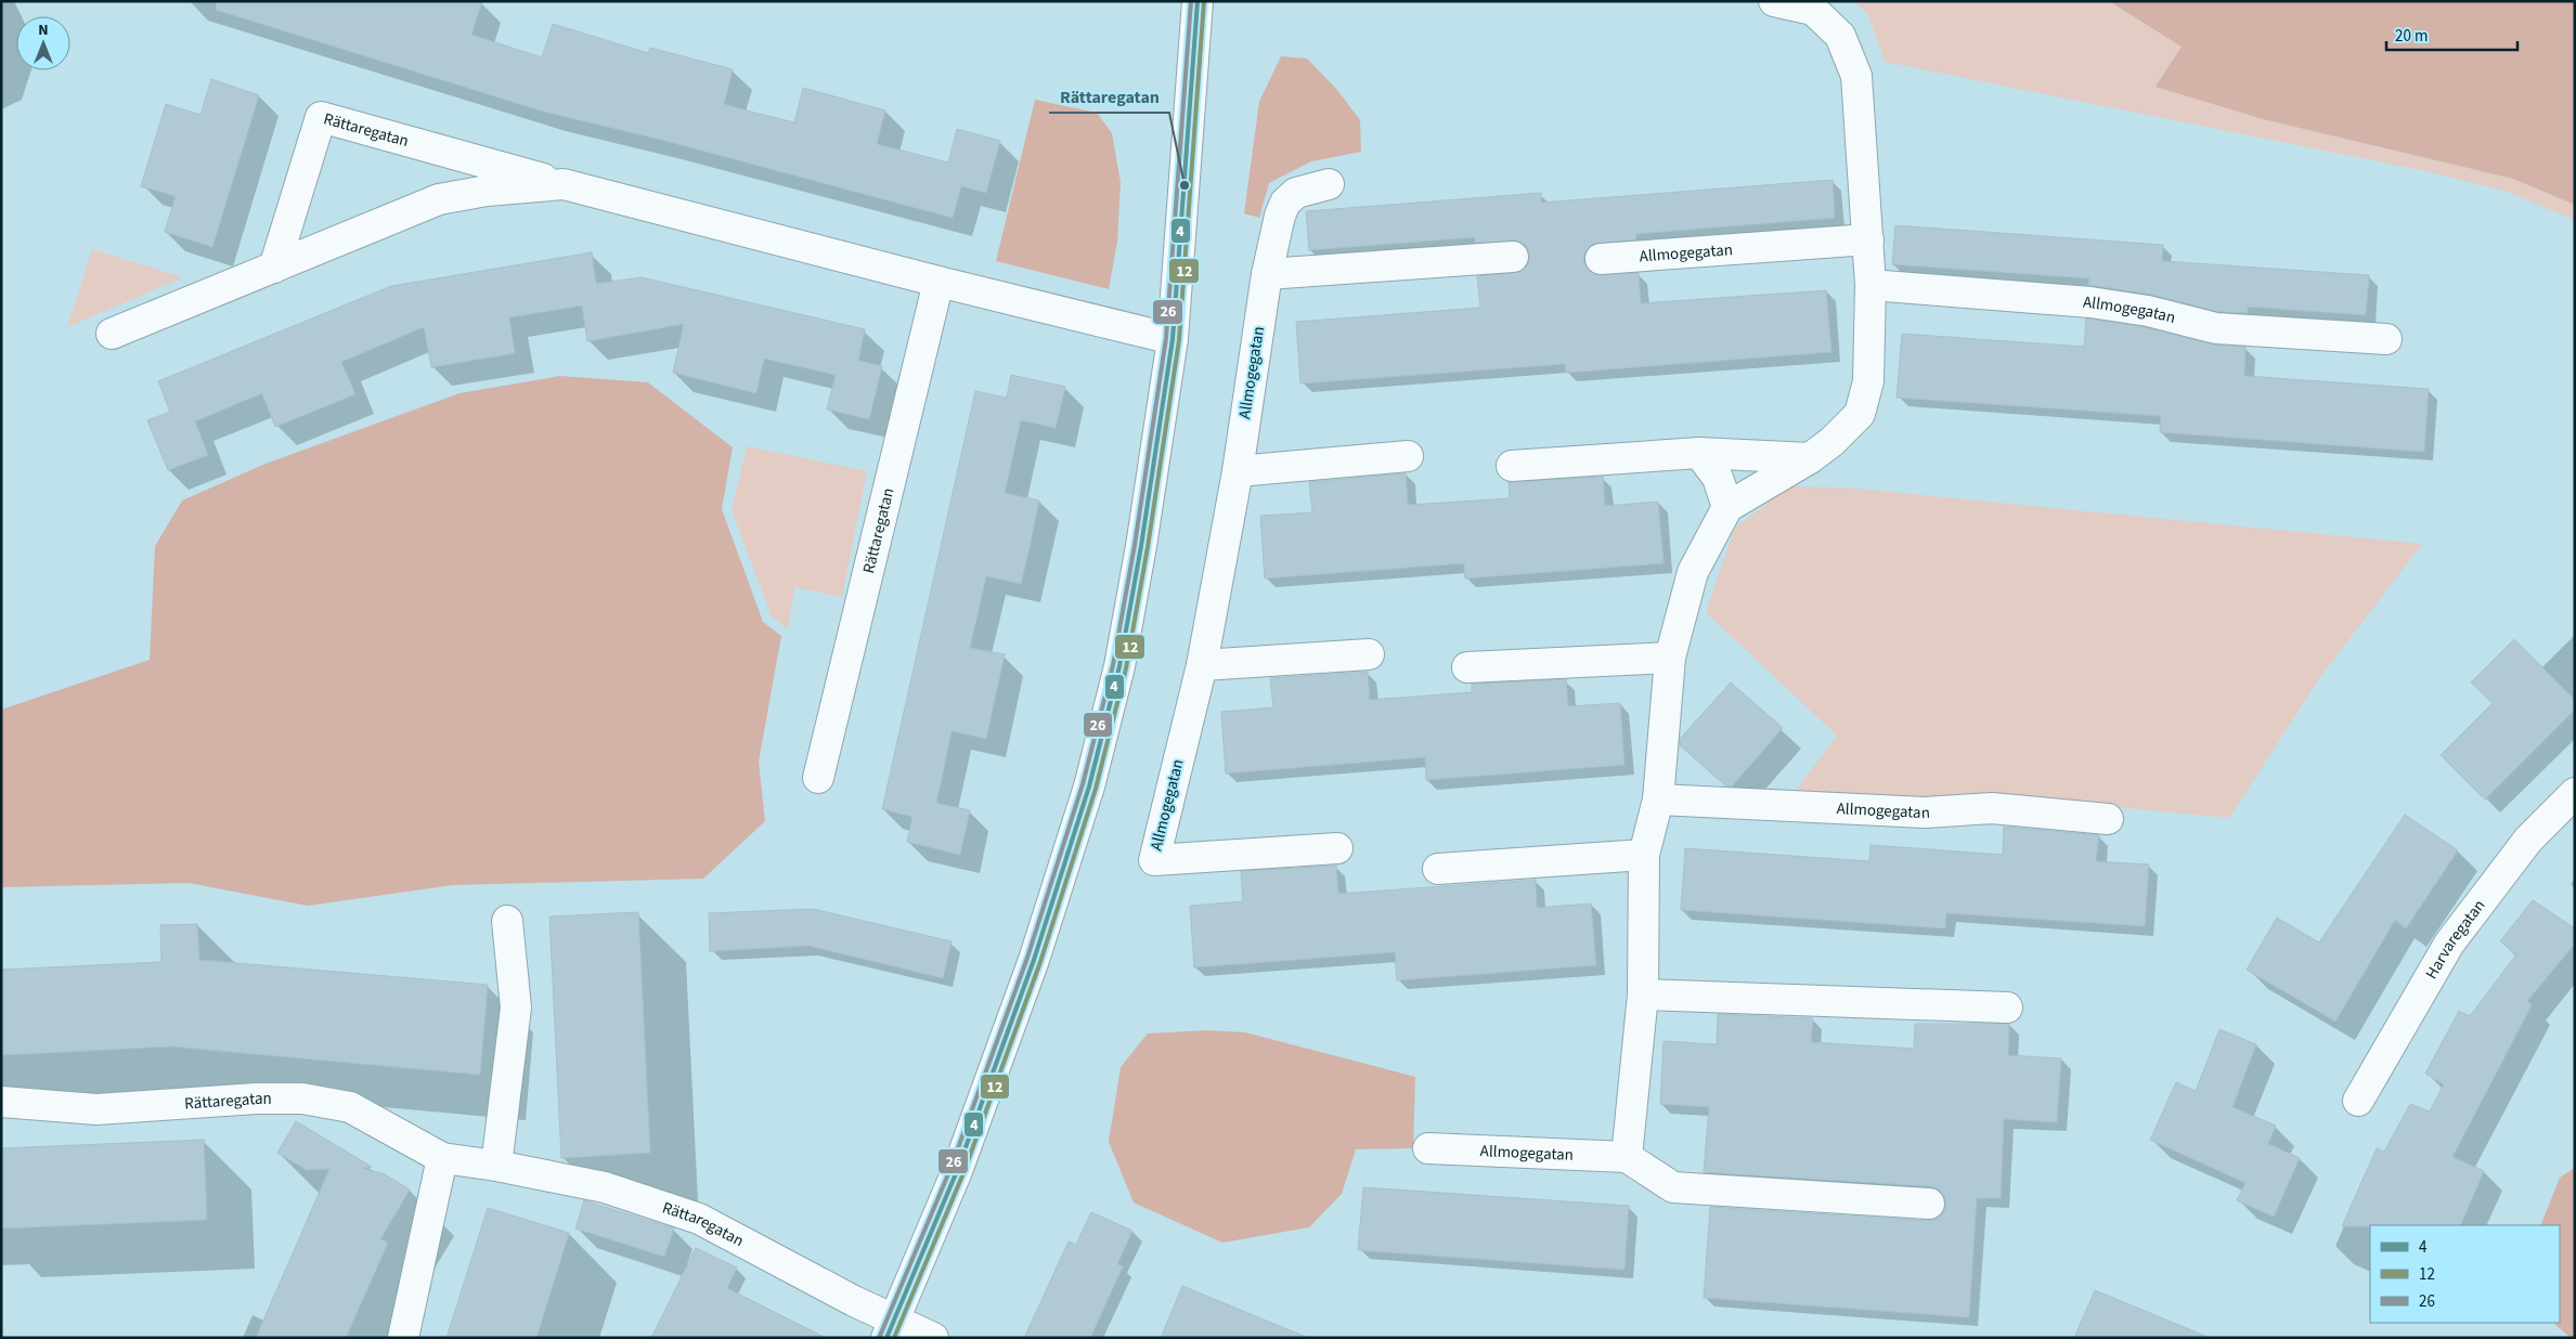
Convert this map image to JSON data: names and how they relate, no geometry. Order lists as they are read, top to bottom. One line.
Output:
{"streets":{"street":["Rättaregatan","Allmogegatan","Harvaregatan"]},"places":["Rättaregatan"],"lines":["transit line 4","transit line 12","transit line 26"],"legend":["4","12","26"],"scale_bar":"20 m","north":"top"}
